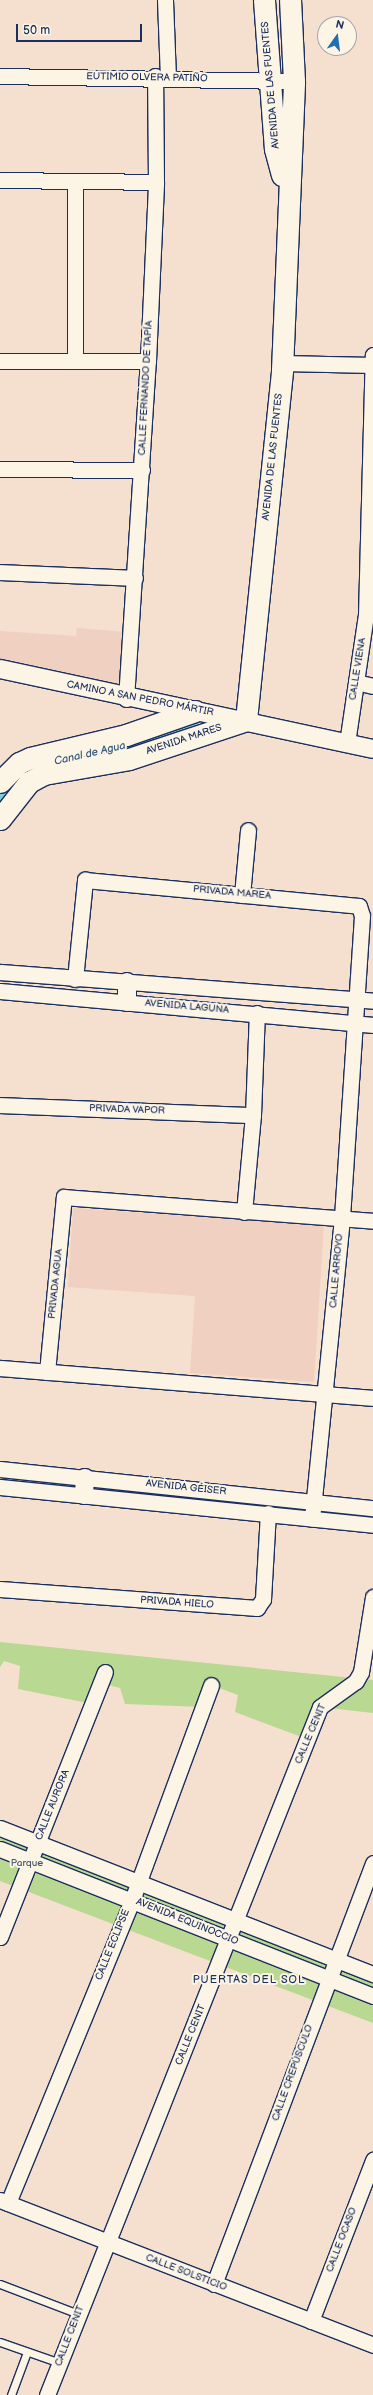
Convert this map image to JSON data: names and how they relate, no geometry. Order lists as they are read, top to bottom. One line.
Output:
{"streets":{"main road":["AVENIDA DE LAS FUENTES","AVENIDA MARES"],"street":["EUTIMIO OLVERA PATIÑO","CALLE FERNANDO DE TAPÍA","CALLE VIENA","CAMINO A SAN PEDRO MÁRTIR","PRIVADA MAREA","AVENIDA LAGUNA","PRIVADA VAPOR","CALLE ARROYO","PRIVADA AGUA","AVENIDA GÉISER","PRIVADA HIELO","CALLE CENIT","CALLE AURORA","AVENIDA EQUINOCCIO","CALLE ECLIPSE","CALLE CREPÚSCULO","CALLE OCASO","CALLE SOLSTICIO"]},"crossings":[["EUTIMIO OLVERA PATIÑO","AVENIDA DE LAS FUENTES"],["EUTIMIO OLVERA PATIÑO","CALLE FERNANDO DE TAPÍA"],["AVENIDA DE LAS FUENTES","CAMINO A SAN PEDRO MÁRTIR"],["AVENIDA DE LAS FUENTES","AVENIDA MARES"],["CALLE FERNANDO DE TAPÍA","CAMINO A SAN PEDRO MÁRTIR"],["CALLE VIENA","CAMINO A SAN PEDRO MÁRTIR"],["CAMINO A SAN PEDRO MÁRTIR","AVENIDA MARES"],["PRIVADA MAREA","AVENIDA LAGUNA"],["PRIVADA MAREA","CALLE ARROYO"],["AVENIDA LAGUNA","CALLE ARROYO"],["CALLE ARROYO","PRIVADA AGUA"],["CALLE ARROYO","AVENIDA GÉISER"],["AVENIDA GÉISER","PRIVADA HIELO"],["CALLE CENIT","AVENIDA EQUINOCCIO"],["CALLE CENIT","CALLE SOLSTICIO"],["CALLE AURORA","AVENIDA EQUINOCCIO"],["AVENIDA EQUINOCCIO","CALLE ECLIPSE"],["AVENIDA EQUINOCCIO","CALLE CREPÚSCULO"],["CALLE ECLIPSE","CALLE SOLSTICIO"],["CALLE CREPÚSCULO","CALLE SOLSTICIO"],["CALLE OCASO","CALLE SOLSTICIO"]],"districts":["PUERTAS DEL SOL"],"water":["Canal de Agua"],"parks":["Parque"],"scale_bar":"50 m","north":"top"}
